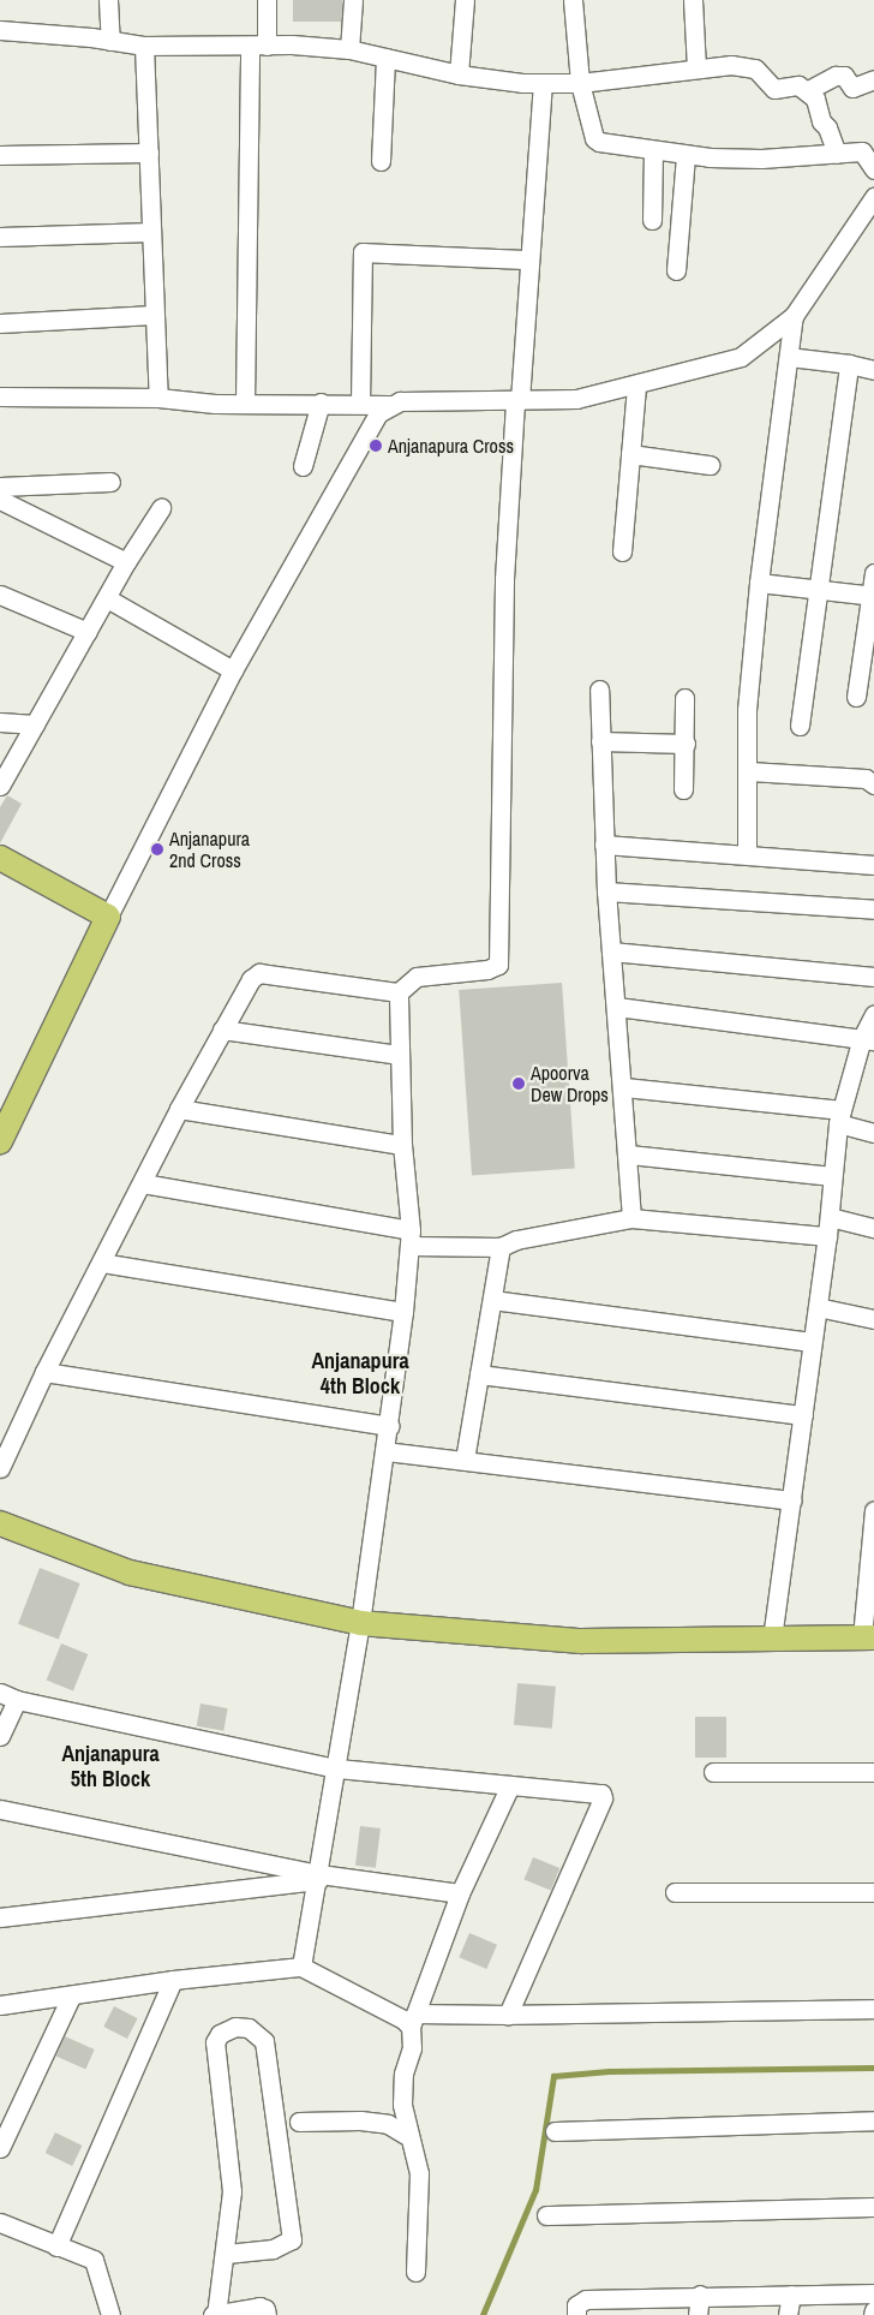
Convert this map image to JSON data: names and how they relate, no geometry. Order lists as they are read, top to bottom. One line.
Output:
{"districts":["Anjanapura 4th Block","Anjanapura 5th Block"],"places":["Anjanapura Cross","Anjanapura 2nd Cross","Apoorva Dew Drops"]}
